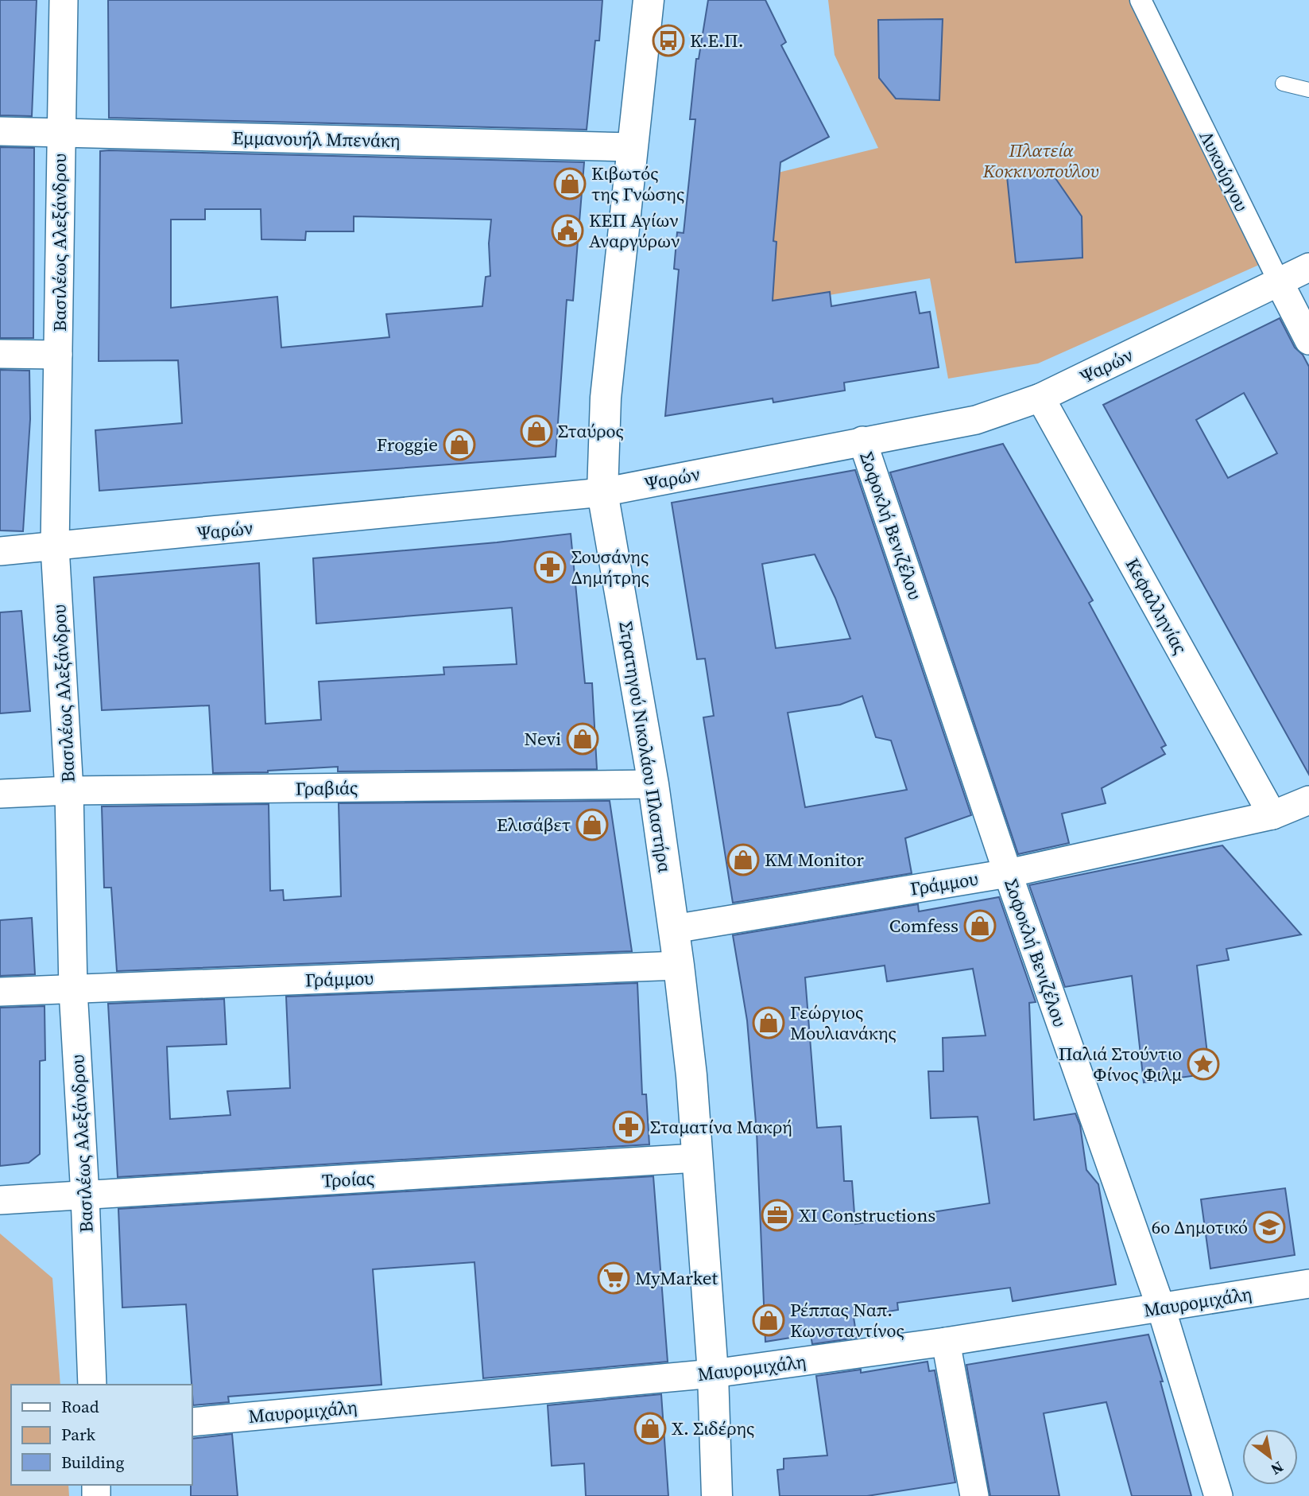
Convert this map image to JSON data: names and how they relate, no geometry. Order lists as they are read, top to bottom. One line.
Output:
{"streets":{"street":["Εμμανουήλ Μπενάκη","Λυκούργου","Βασιλέως Αλεξάνδρου","Ψαρών","Σοφοκλή Βενιζέλου","Κεφαλληνίας","Στρατηγού Νικολάου Πλαστήρα","Γραβιάς","Γράμμου","Τροίας","Μαυρομιχάλη"]},"crossings":[["Εμμανουήλ Μπενάκη","Βασιλέως Αλεξάνδρου"],["Εμμανουήλ Μπενάκη","Στρατηγού Νικολάου Πλαστήρα"],["Λυκούργου","Ψαρών"],["Βασιλέως Αλεξάνδρου","Ψαρών"],["Βασιλέως Αλεξάνδρου","Γραβιάς"],["Βασιλέως Αλεξάνδρου","Γράμμου"],["Βασιλέως Αλεξάνδρου","Τροίας"],["Ψαρών","Σοφοκλή Βενιζέλου"],["Ψαρών","Κεφαλληνίας"],["Ψαρών","Στρατηγού Νικολάου Πλαστήρα"],["Σοφοκλή Βενιζέλου","Γράμμου"],["Σοφοκλή Βενιζέλου","Μαυρομιχάλη"],["Κεφαλληνίας","Γράμμου"],["Στρατηγού Νικολάου Πλαστήρα","Γραβιάς"],["Στρατηγού Νικολάου Πλαστήρα","Γράμμου"],["Στρατηγού Νικολάου Πλαστήρα","Τροίας"],["Στρατηγού Νικολάου Πλαστήρα","Μαυρομιχάλη"]],"parks":["Πλατεία Κοκκινοπούλου"],"places":{"bus stop":["Κ.Ε.Π."],"shop":["Κιβωτός της Γνώσης","Σταύρος","Froggie","Nevi","Ελισάβετ","KM Monitor","Comfess","Γεώργιος Μουλιανάκης","Ρέππας Ναπ. Κωνσταντίνος","Χ. Σιδέρης"],"public building":["ΚΕΠ Αγίων Αναργύρων"],"pharmacy":["Σουσάνης Δημήτρης","Σταματίνα Μακρή"],"place":["Παλιά Στούντιο Φίνος Φιλμ"],"office":["XI Constructions"],"school or university":["6ο Δημοτικό"],"supermarket":["MyMarket"]},"legend":["Road","Park","Building"],"north":"bottom right"}
